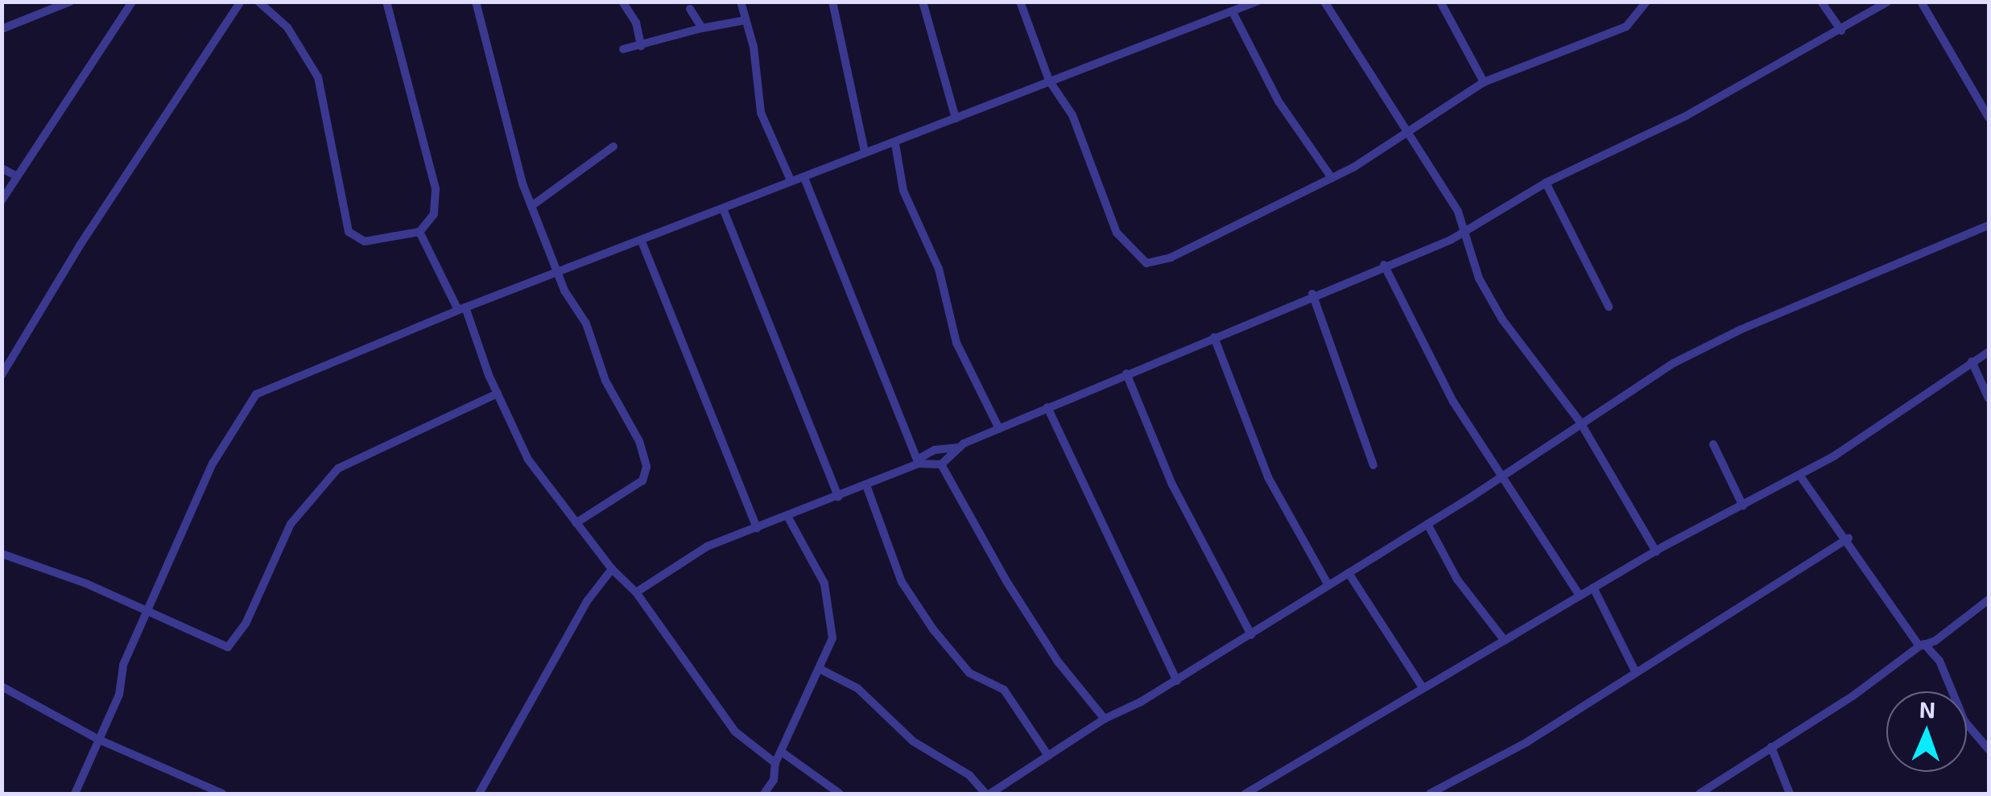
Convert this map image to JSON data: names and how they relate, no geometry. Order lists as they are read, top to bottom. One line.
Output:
{"north":"top"}
